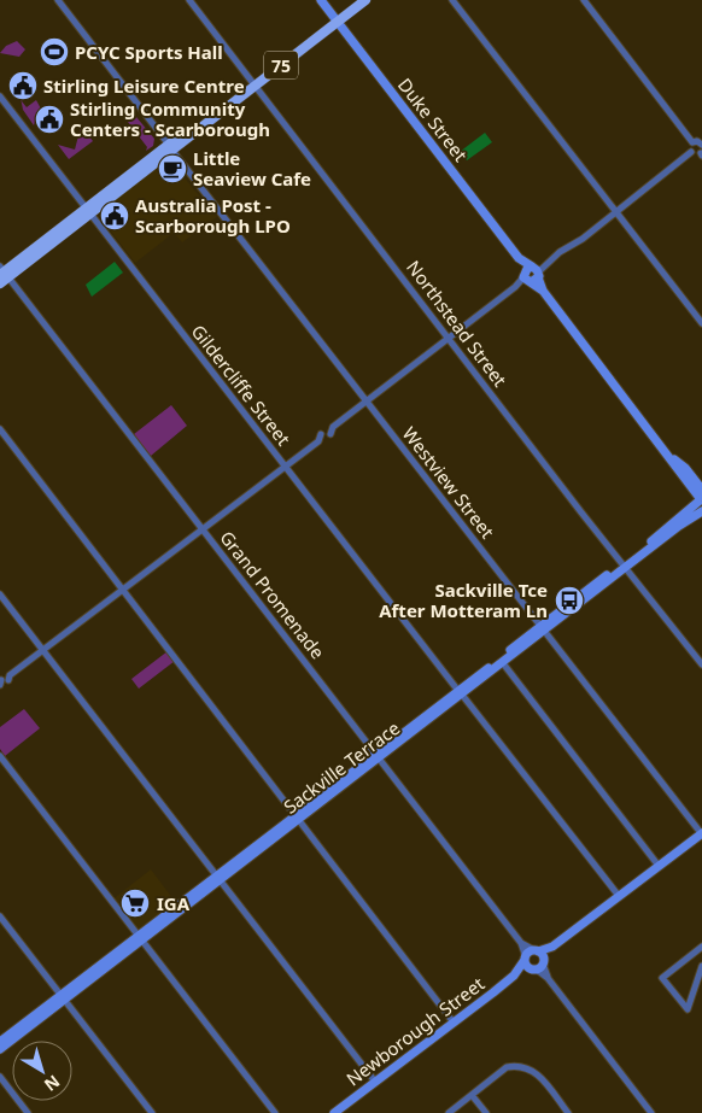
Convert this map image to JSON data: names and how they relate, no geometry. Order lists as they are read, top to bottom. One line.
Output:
{"streets":{"main road":["75","Duke Street","Sackville Terrace","Newborough Street"],"street":["Northstead Street","Gildercliffe Street","Westview Street","Grand Promenade"]},"crossings":[["75","Duke Street"],["75","Northstead Street"],["75","Gildercliffe Street"],["75","Westview Street"],["75","Grand Promenade"],["Duke Street","Sackville Terrace"],["Northstead Street","Sackville Terrace"],["Gildercliffe Street","Sackville Terrace"],["Gildercliffe Street","Newborough Street"],["Westview Street","Sackville Terrace"],["Westview Street","Newborough Street"],["Grand Promenade","Sackville Terrace"],["Grand Promenade","Newborough Street"]],"places":{"sports":["PCYC Sports Hall"],"public building":["Stirling Leisure Centre","Stirling Community Centers - Scarborough","Australia Post - Scarborough LPO"],"cafe":["Little Seaview Cafe"],"bus stop":["Sackville Tce After Motteram Ln"],"supermarket":["IGA"]},"north":"bottom right"}
